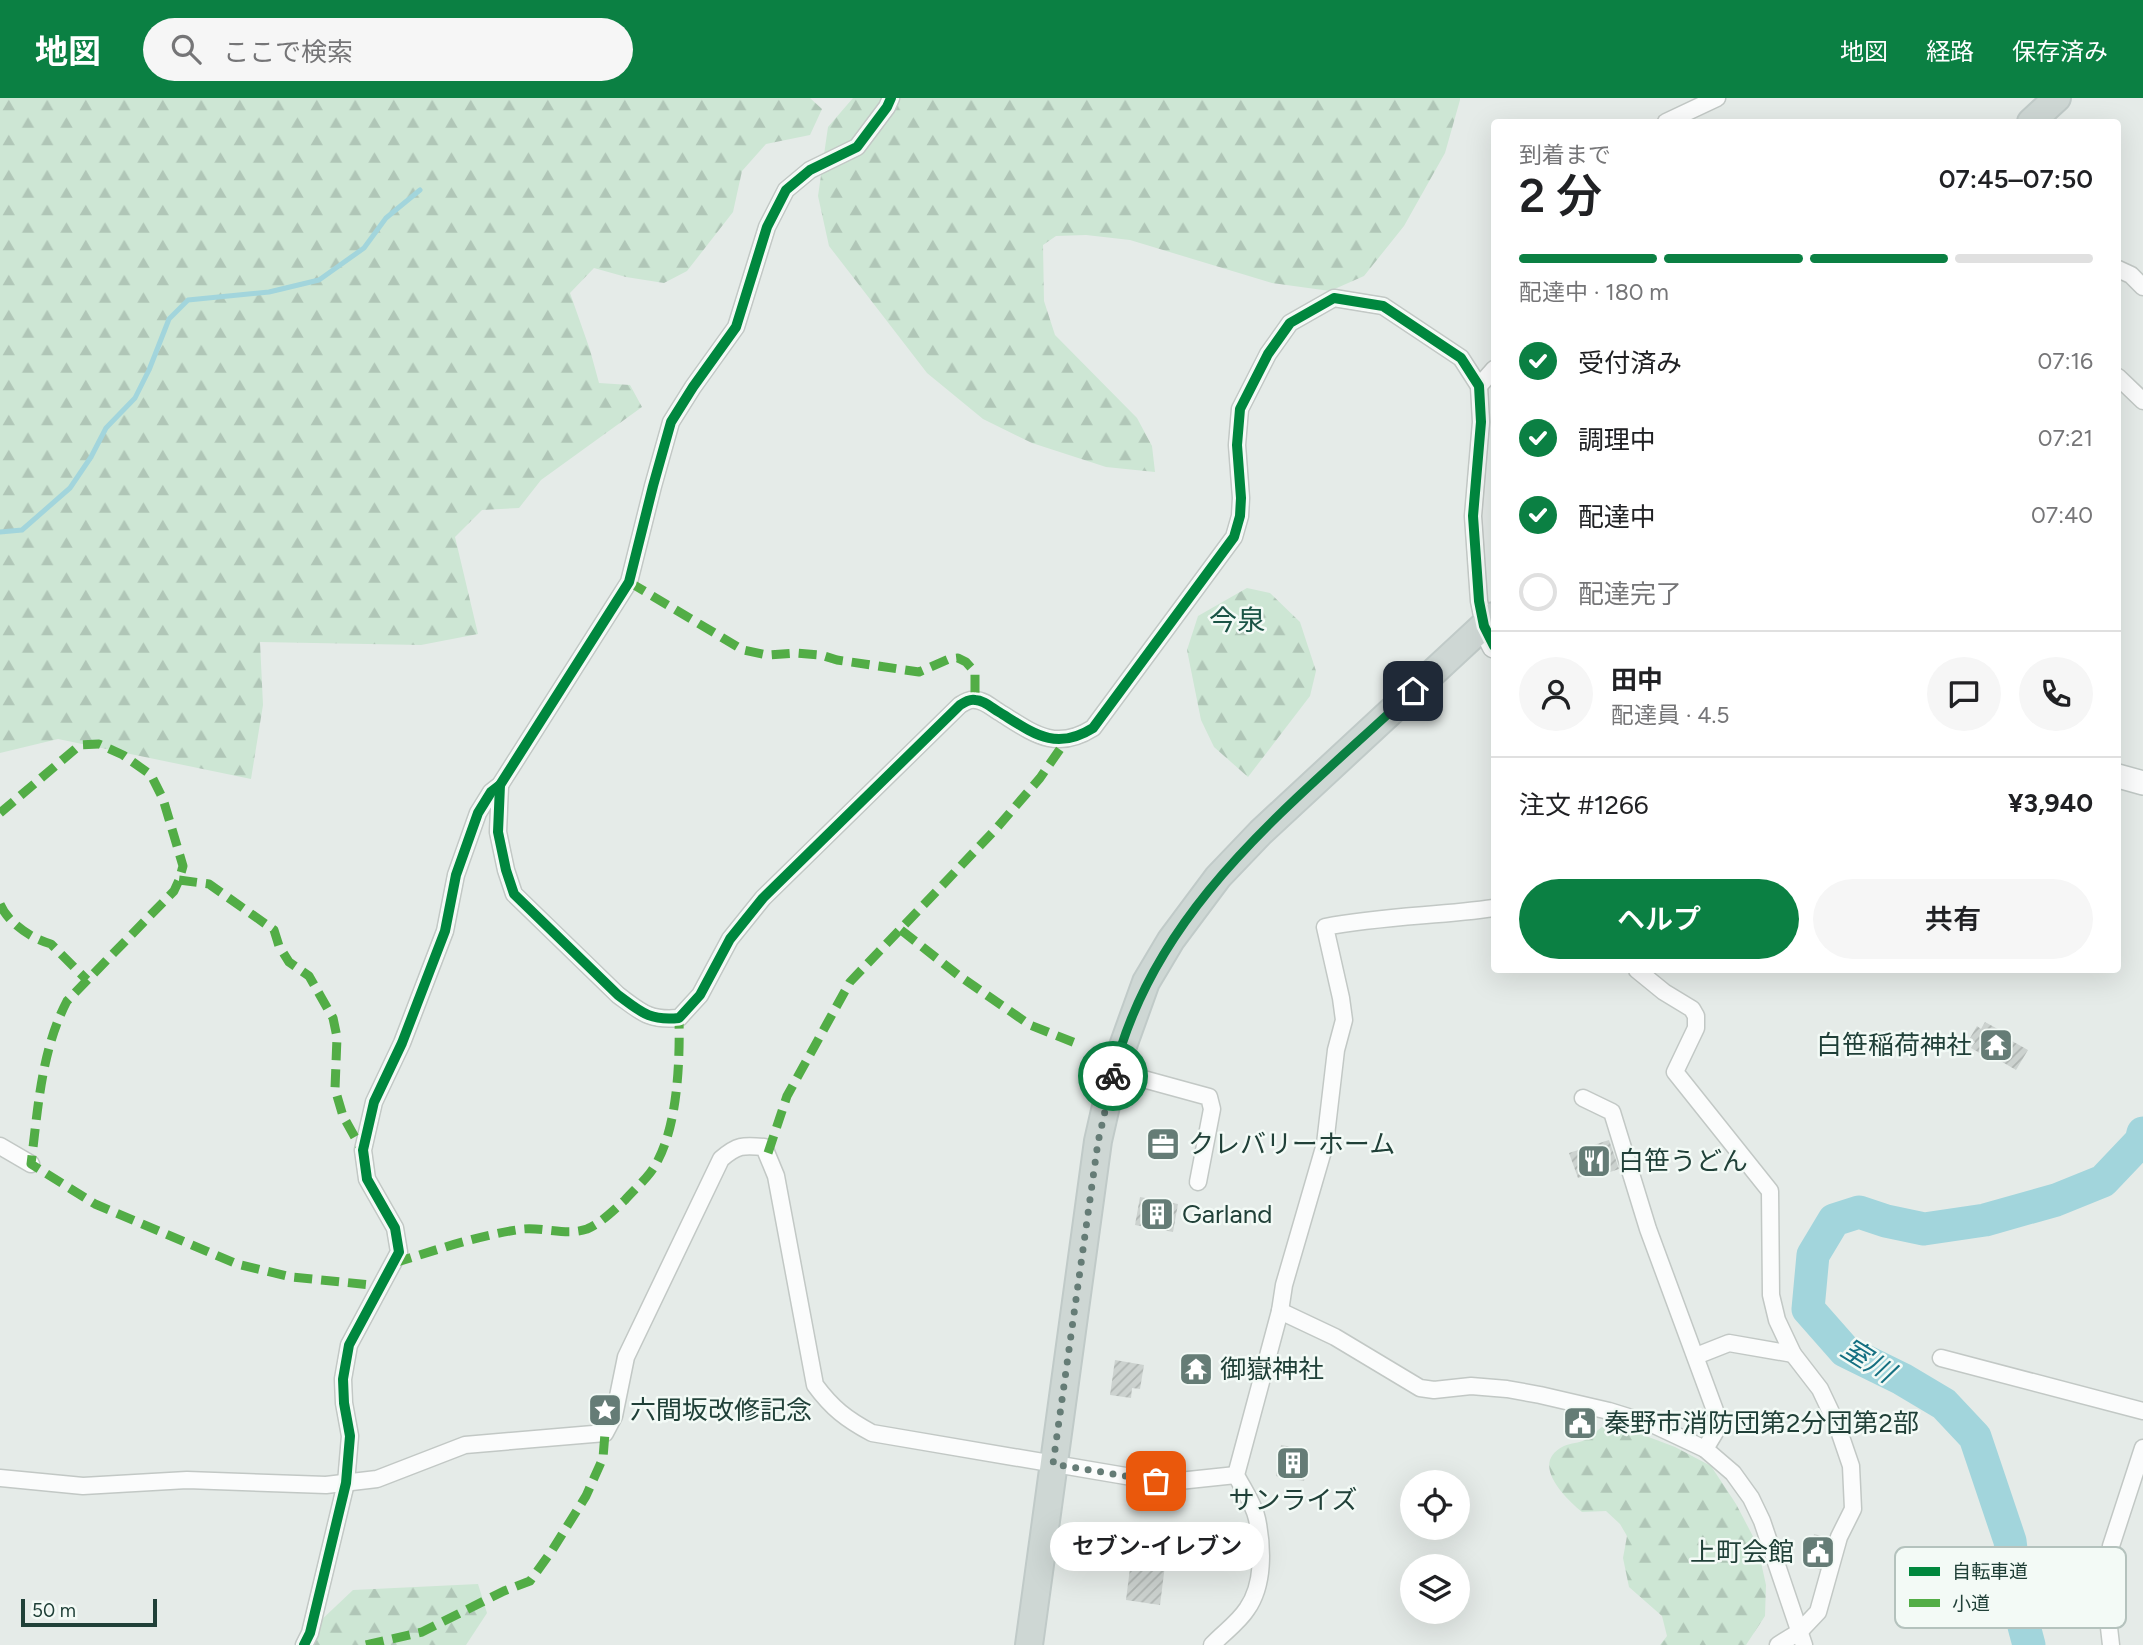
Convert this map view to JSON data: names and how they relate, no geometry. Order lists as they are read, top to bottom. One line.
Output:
{"districts":["今泉"],"water":["室川"],"places":{"temple":["白笹稲荷神社","御嶽神社"],"office":["クレバリーホーム"],"restaurant":["白笹うどん"],"building":["Garland","サンライズ"],"place":["六間坂改修記念"],"public building":["秦野市消防団第2分団第2部","上町会館"],"other":["セブン-イレブン"]},"legend":["自転車道","小道"],"scale_bar":"50 m","page":{"header":"地図","search":"ここで検索","nav":["地図","経路","保存済み"],"heading":["2 分","到着まで","07:45–07:50"],"panel":["田中","配達員 · 4.5","注文 #1266","¥3,940"],"bar":"配達中 · 180 m","list":[["受付済み","07:16"],["調理中","07:21"],["配達中","07:40"],"配達完了"],"buttons":["ヘルプ","共有"],"bubble":"セブン-イレブン","scale":"50 m"}}
